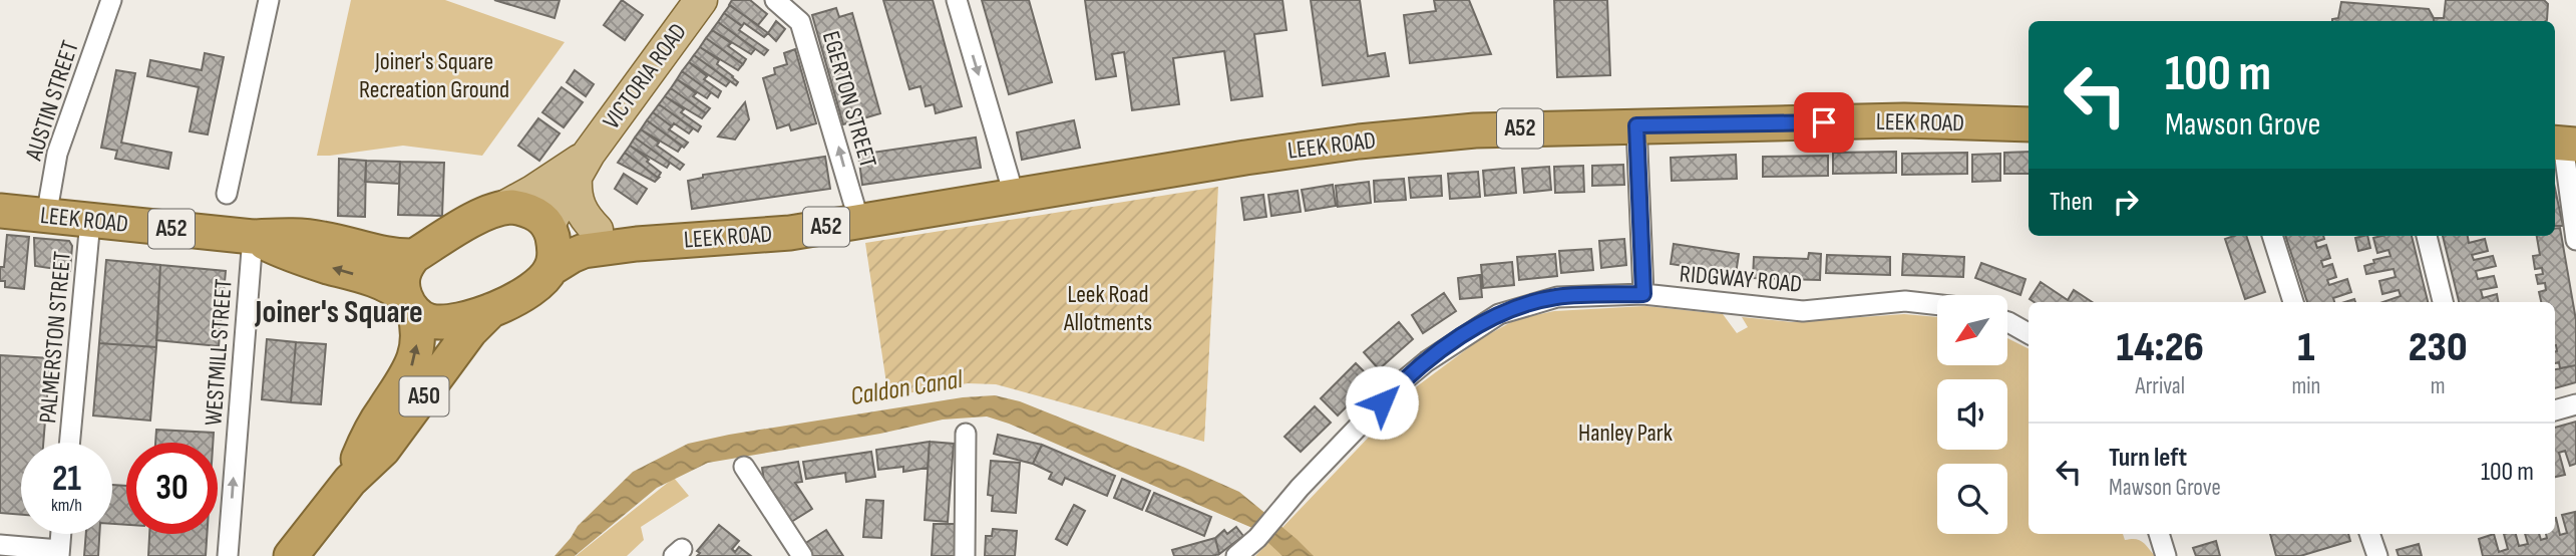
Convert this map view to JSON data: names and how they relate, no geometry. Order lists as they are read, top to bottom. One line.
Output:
{"streets":{"highway":["LEEK ROAD","A52","A50"],"main road":["VICTORIA ROAD"],"street":["EGERTON STREET","AUSTIN STREET","RIDGWAY ROAD","PALMERSTON STREET","WESTMILL STREET"]},"crossings":[["VICTORIA ROAD","LEEK ROAD"],["VICTORIA ROAD","A52"],["EGERTON STREET","LEEK ROAD"],["AUSTIN STREET","LEEK ROAD"],["LEEK ROAD","A52"],["LEEK ROAD","PALMERSTON STREET"],["LEEK ROAD","WESTMILL STREET"],["LEEK ROAD","A50"],["A52","A50"]],"one_way":["WESTMILL STREET"],"districts":["Joiner's Square"],"water":["Caldon Canal"],"parks":["Joiner's Square Recreation Ground","Leek Road Allotments","Hanley Park"],"north":"bottom left","page":{"turn":["100 m","Mawson Grove"],"then":"Then","eta":["14:26","Arrival","1","min","230","m"],"list":[{"name":"Turn left","note":"Mawson Grove","value":"100 m"}],"speed":"21 km/h","limit":"30"}}
